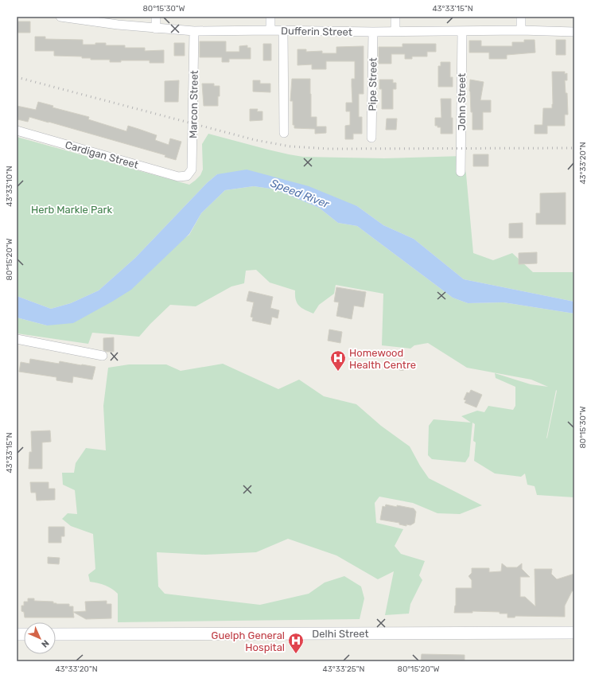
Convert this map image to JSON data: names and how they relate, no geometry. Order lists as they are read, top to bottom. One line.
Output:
{"streets":{"street":["Dufferin Street","Pipe Street","John Street","Marcon Street","Cardigan Street","Delhi Street"]},"crossings":[["Dufferin Street","Pipe Street"],["Dufferin Street","John Street"],["Dufferin Street","Marcon Street"],["Marcon Street","Cardigan Street"]],"water":["Speed River"],"parks":["Herb Markle Park"],"places":{"hospital":["Homewood Health Centre","Guelph General Hospital"]},"north":"bottom right","coordinates":["80°15'30\"W","43°33'15\"N","43°33'20\"N","43°33'10\"N","80°15'20\"W","43°33'25\"N"]}
